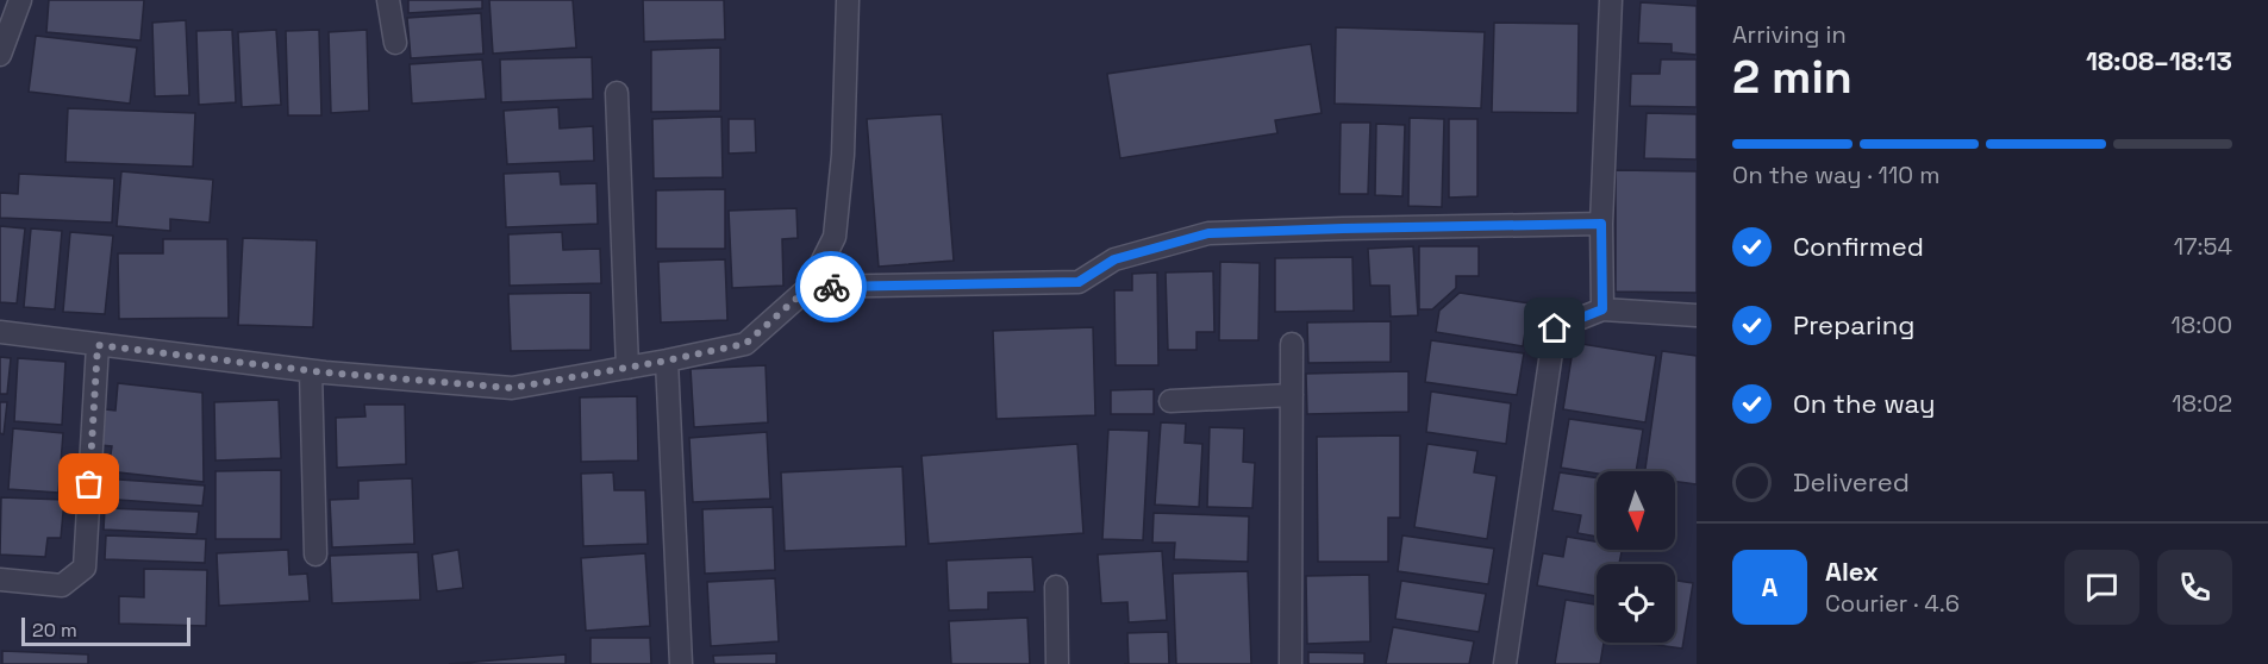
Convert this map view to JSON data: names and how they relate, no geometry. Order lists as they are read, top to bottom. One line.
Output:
{"scale_bar":"20 m","north":"bottom","page":{"heading":["2 min","Arriving in","18:08–18:13"],"panel":["Alex","Courier · 4.6"],"bar":"On the way · 110 m","list":[["Confirmed","17:54"],["Preparing","18:00"],["On the way","18:02"],"Delivered"],"round":"A","scale":"20 m"}}
